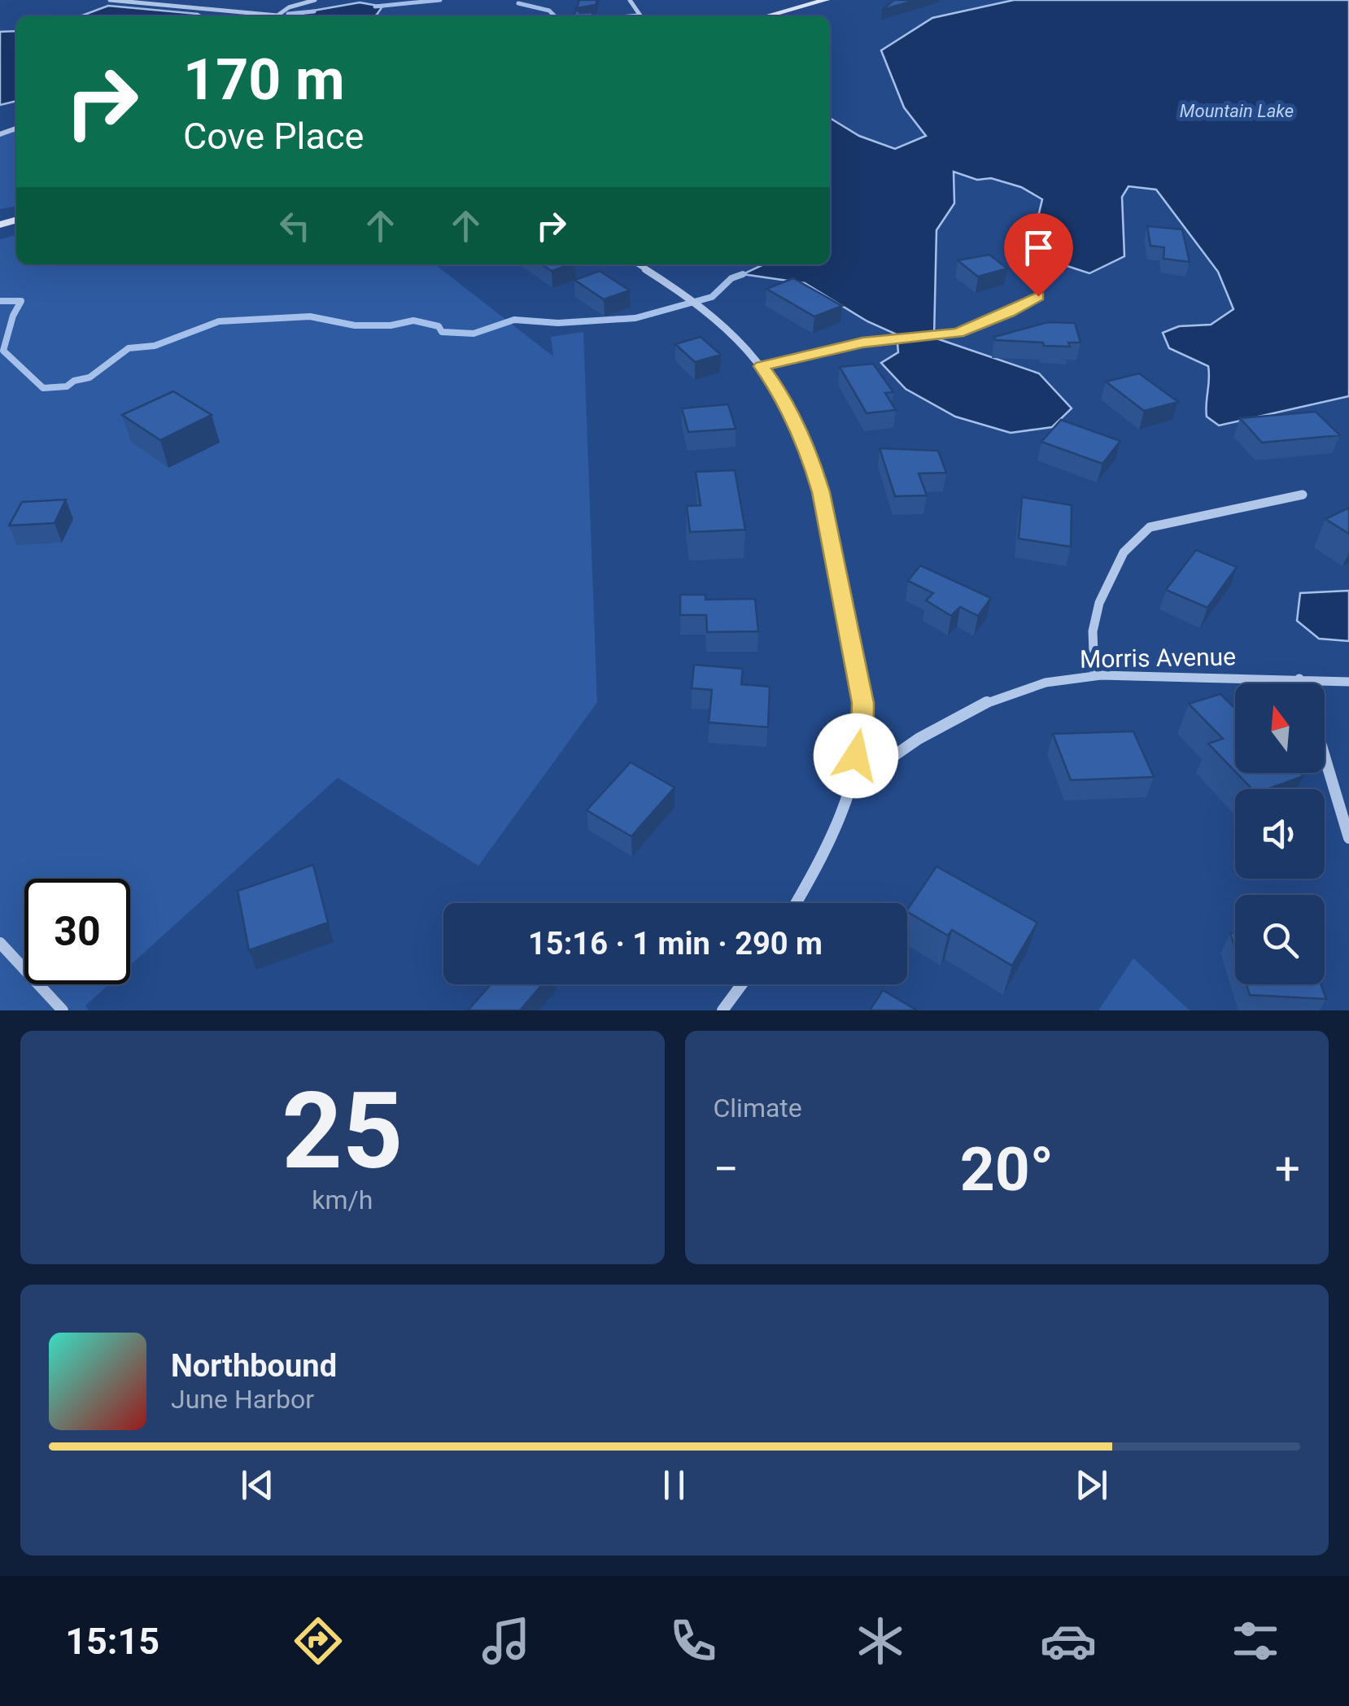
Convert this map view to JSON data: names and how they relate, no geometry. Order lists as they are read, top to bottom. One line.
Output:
{"streets":{"street":["Morris Avenue"]},"water":["Mountain Lake"],"north":"top","page":{"turn":["170 m","Cove Place"],"limit":"30","trip":"15:16 · 1 min · 290 m","tile":[["25","km/h"],"Climate"],"heat":["−","20°","+"],"song":["Northbound","June Harbor"],"tabs":"15:15"}}
